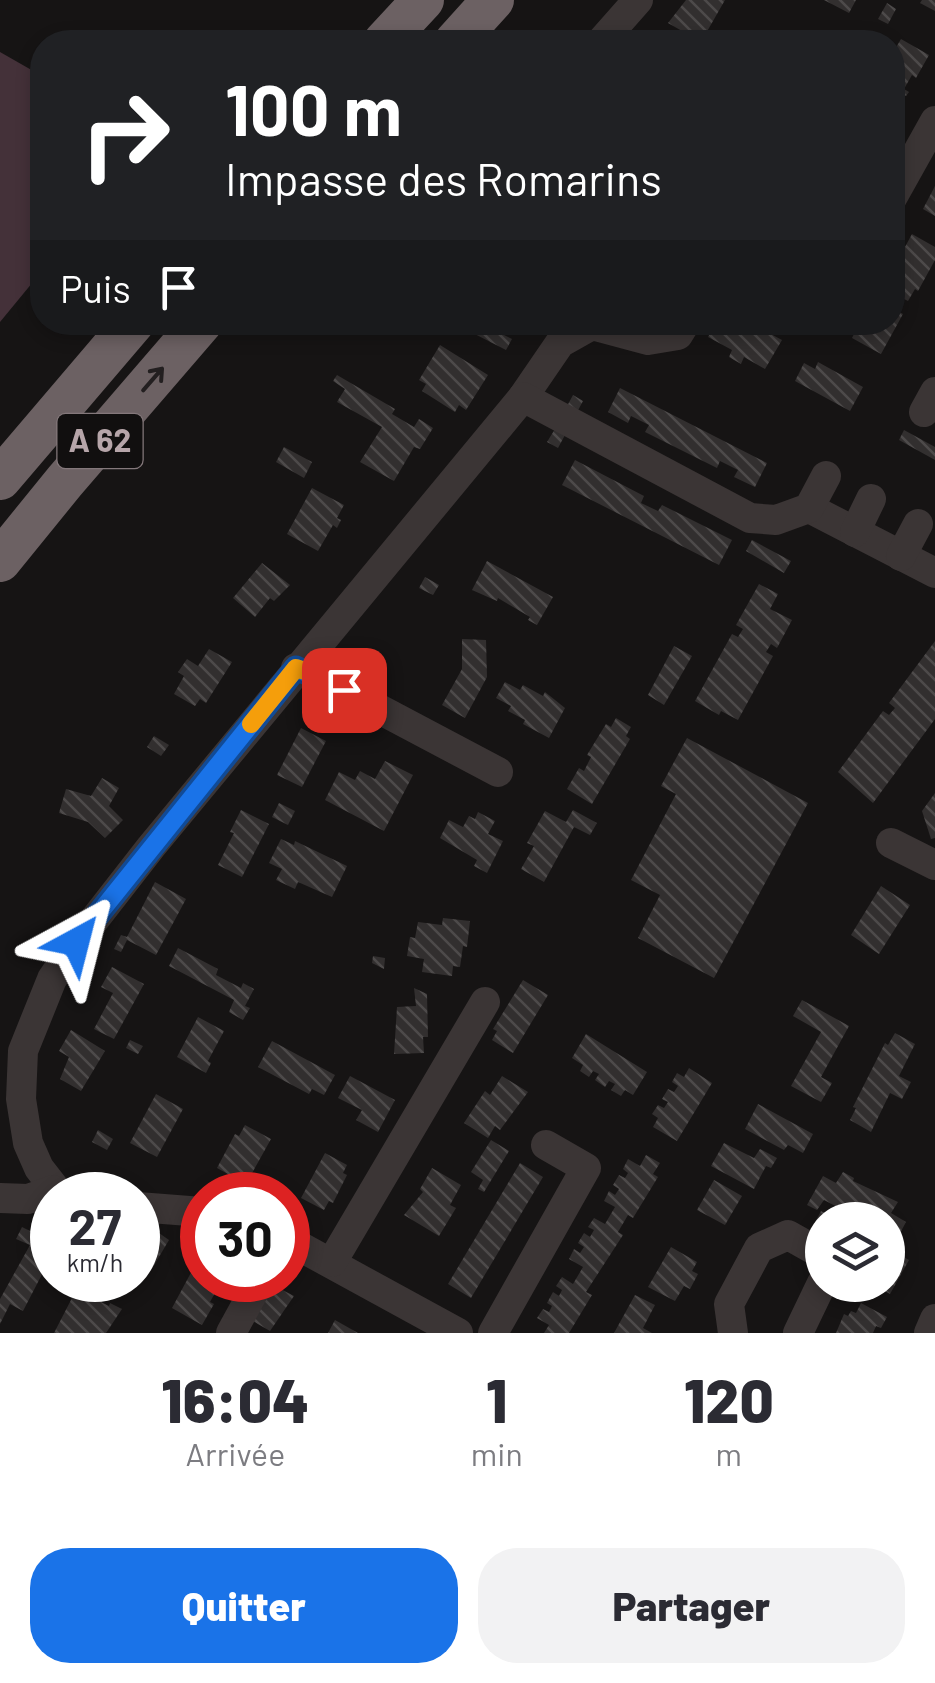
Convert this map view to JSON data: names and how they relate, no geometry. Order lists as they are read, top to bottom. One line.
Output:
{"streets":{"highway":["A 62"]},"page":{"turn":["100 m","Impasse des Romarins"],"then":"Puis","speed":"27 km/h","limit":"30","eta":["16:04","Arrivée","1","min","120","m"],"buttons":["Quitter","Partager"]}}
